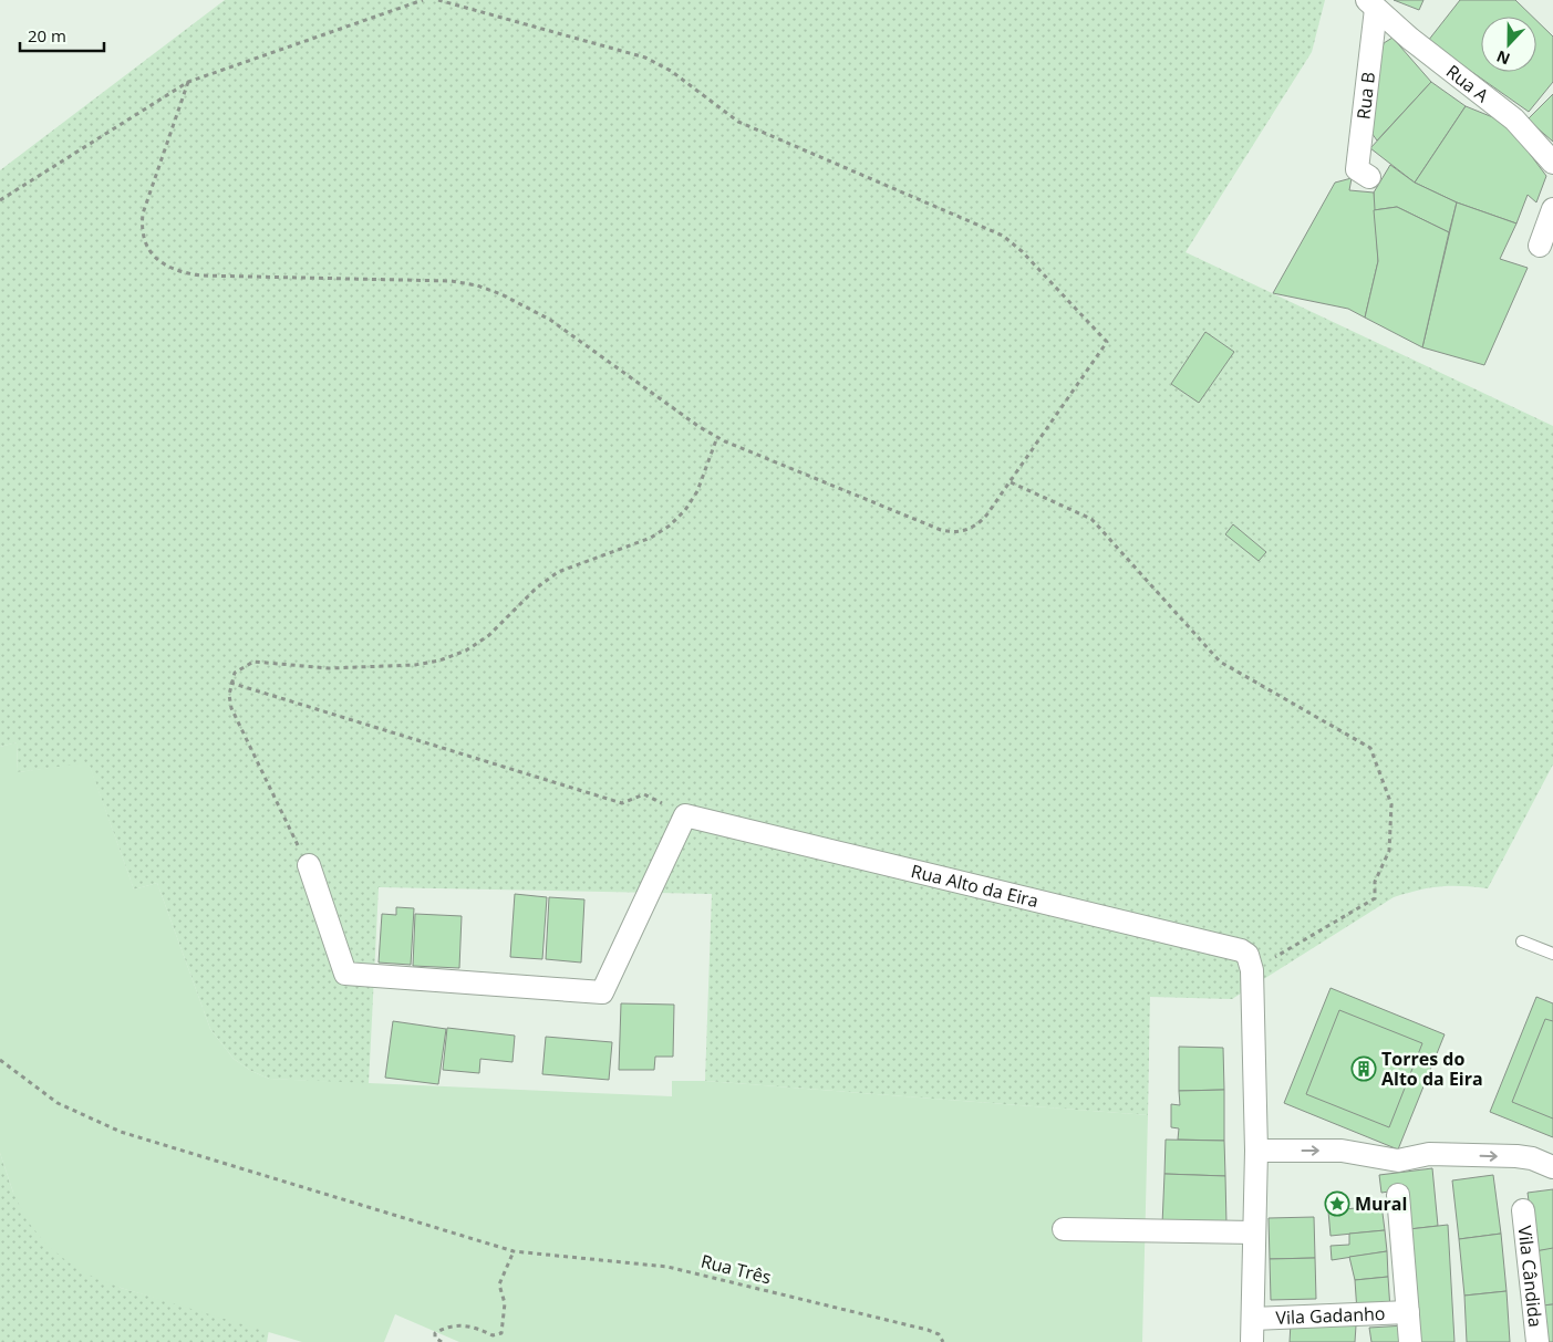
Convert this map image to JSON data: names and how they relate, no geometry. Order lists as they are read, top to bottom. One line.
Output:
{"streets":{"street":["Rua A","Rua B","Rua Alto da Eira","Vila Cândida","Vila Gadanho"],"path":["Rua Três"]},"crossings":[["Rua A","Rua B"]],"places":{"building":["Torres do Alto da Eira"],"place":["Mural"]},"scale_bar":"20 m","north":"bottom"}
